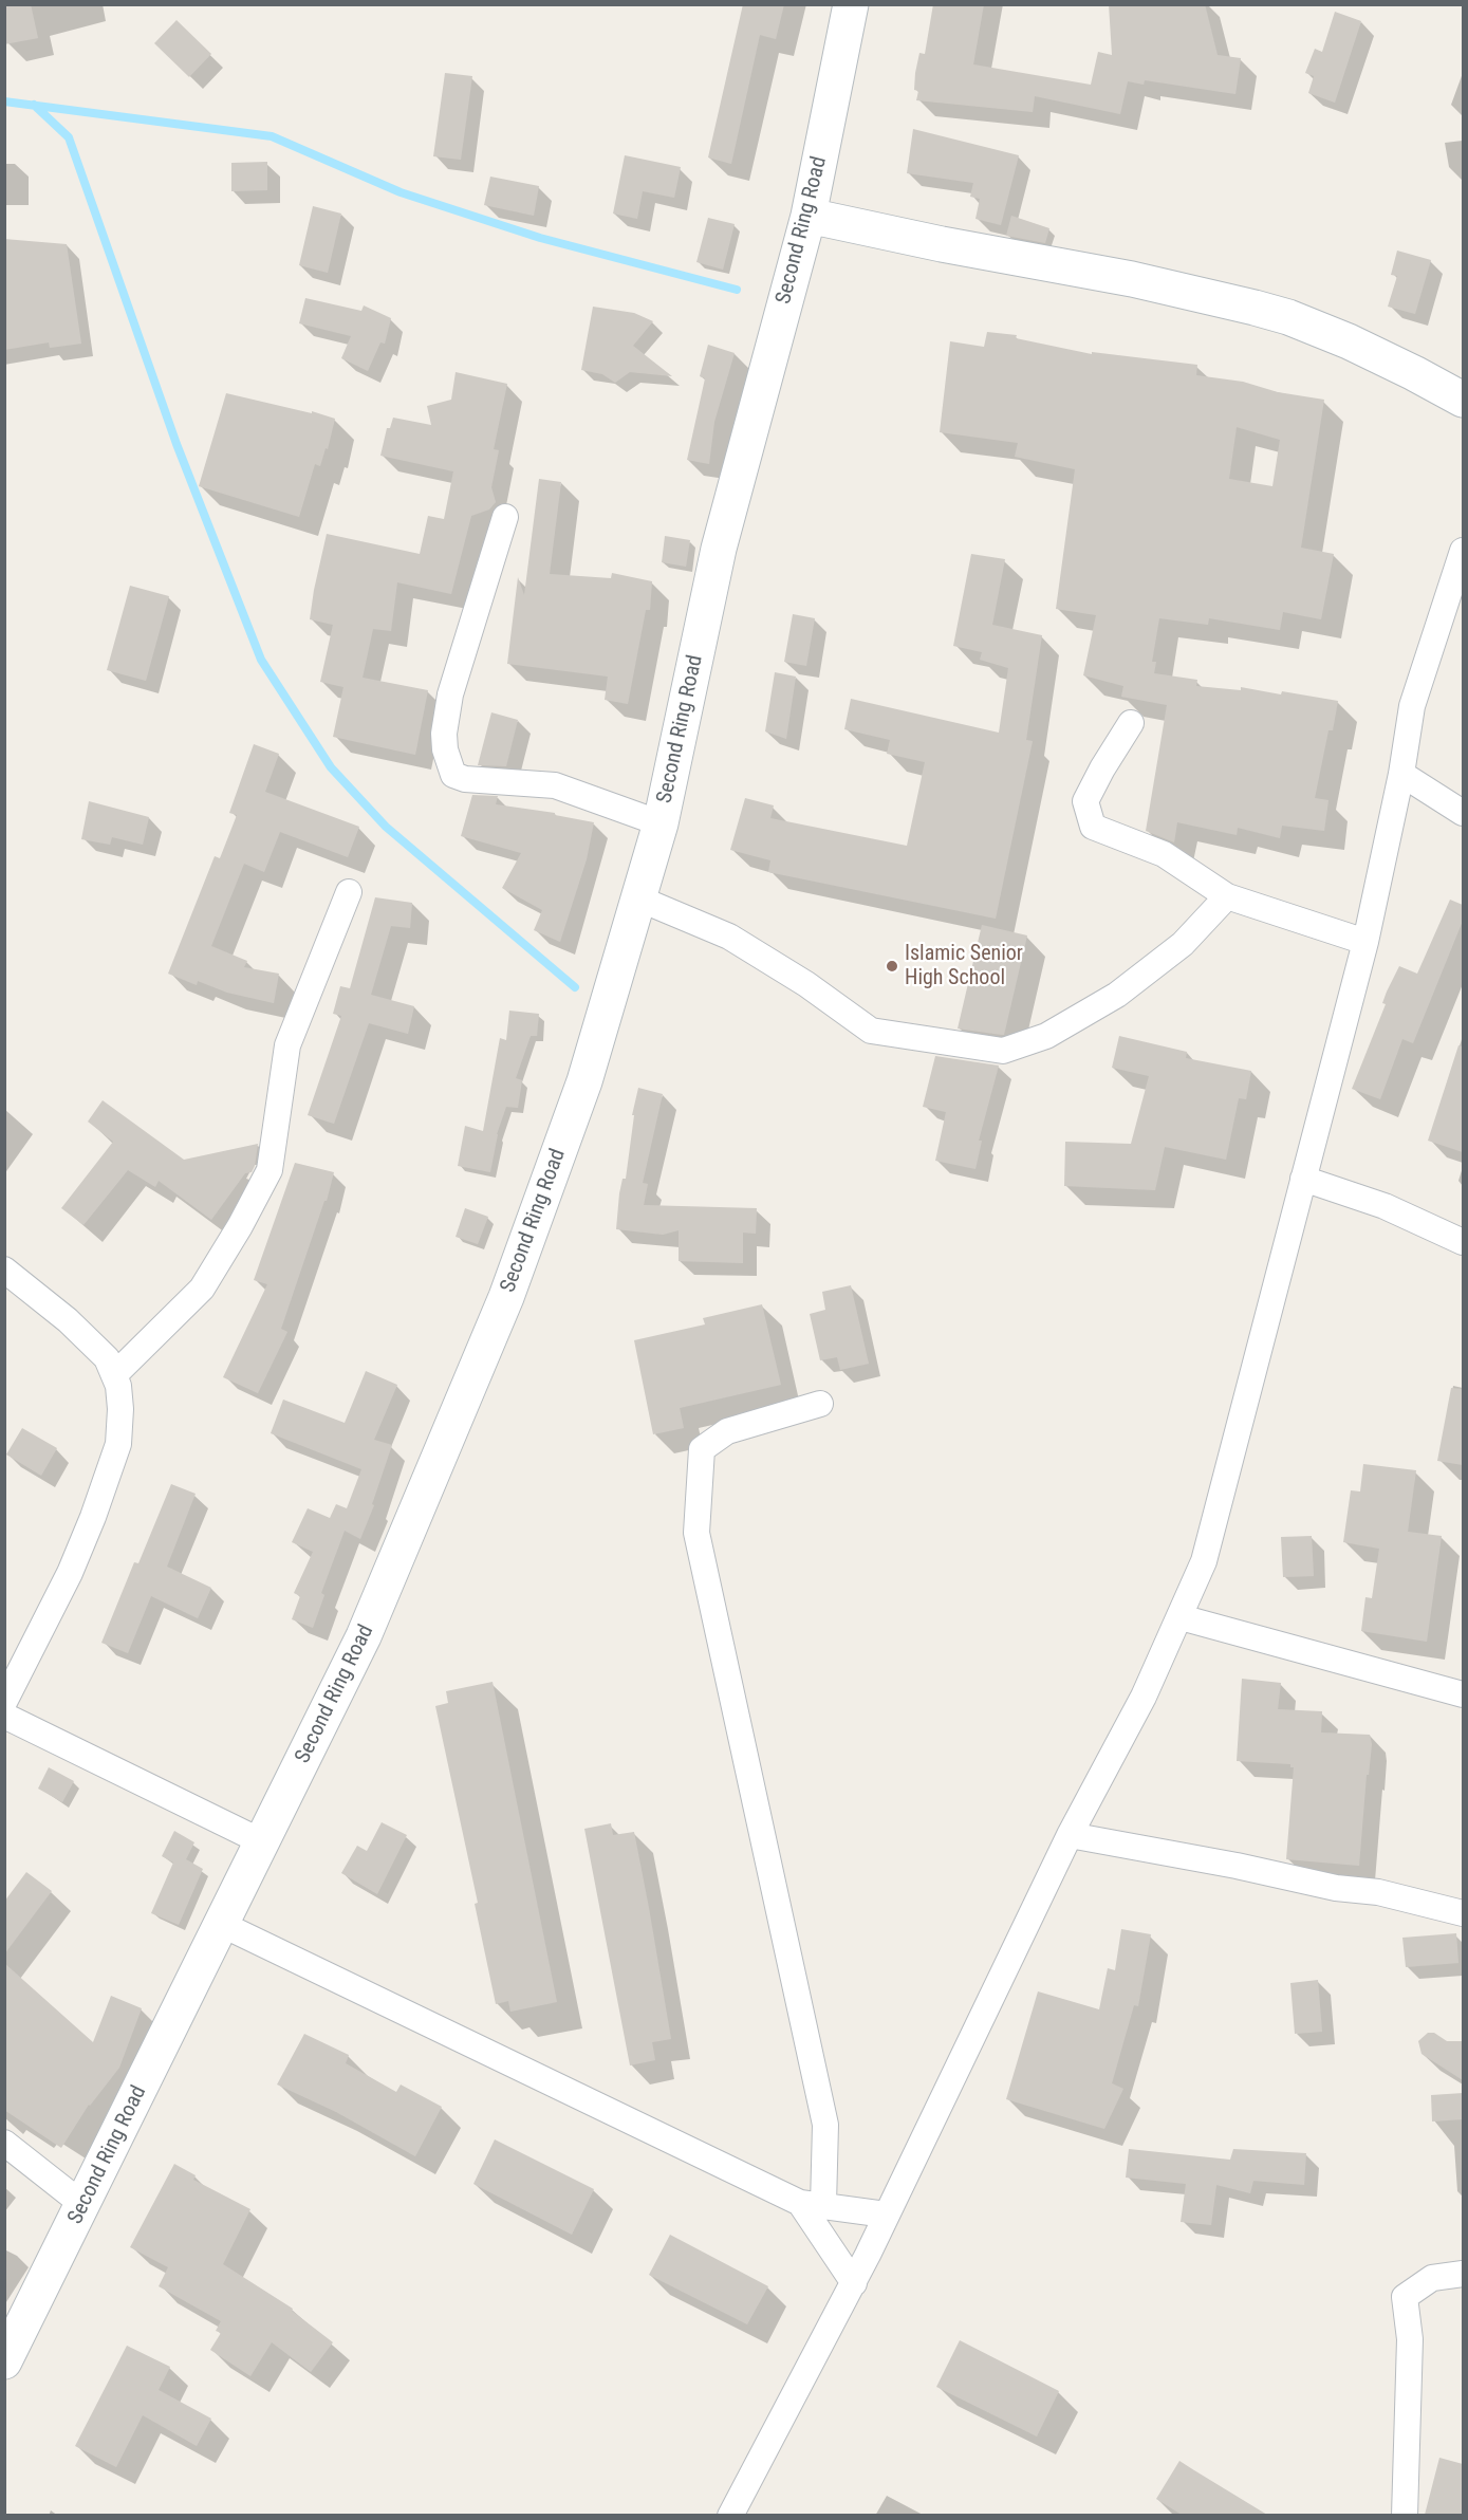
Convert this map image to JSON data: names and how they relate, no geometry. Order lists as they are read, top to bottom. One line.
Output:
{"streets":{"main road":["Second Ring Road"]},"places":["Islamic Senior High School"]}
